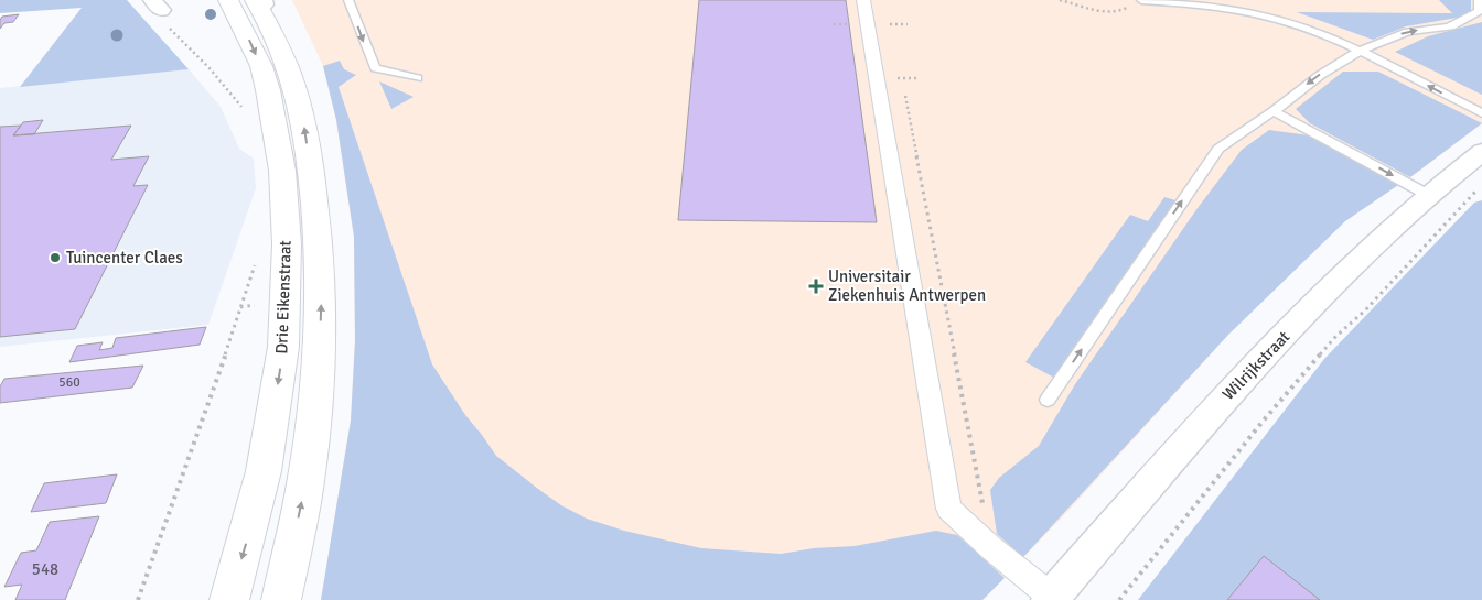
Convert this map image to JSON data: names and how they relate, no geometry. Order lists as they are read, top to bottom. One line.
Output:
{"streets":{"street":["Drie Eikenstraat","Wilrijkstraat"]},"places":{"other":["Tuincenter Claes"],"health":["Universitair Ziekenhuis Antwerpen"]},"house_numbers":["560","548"]}
